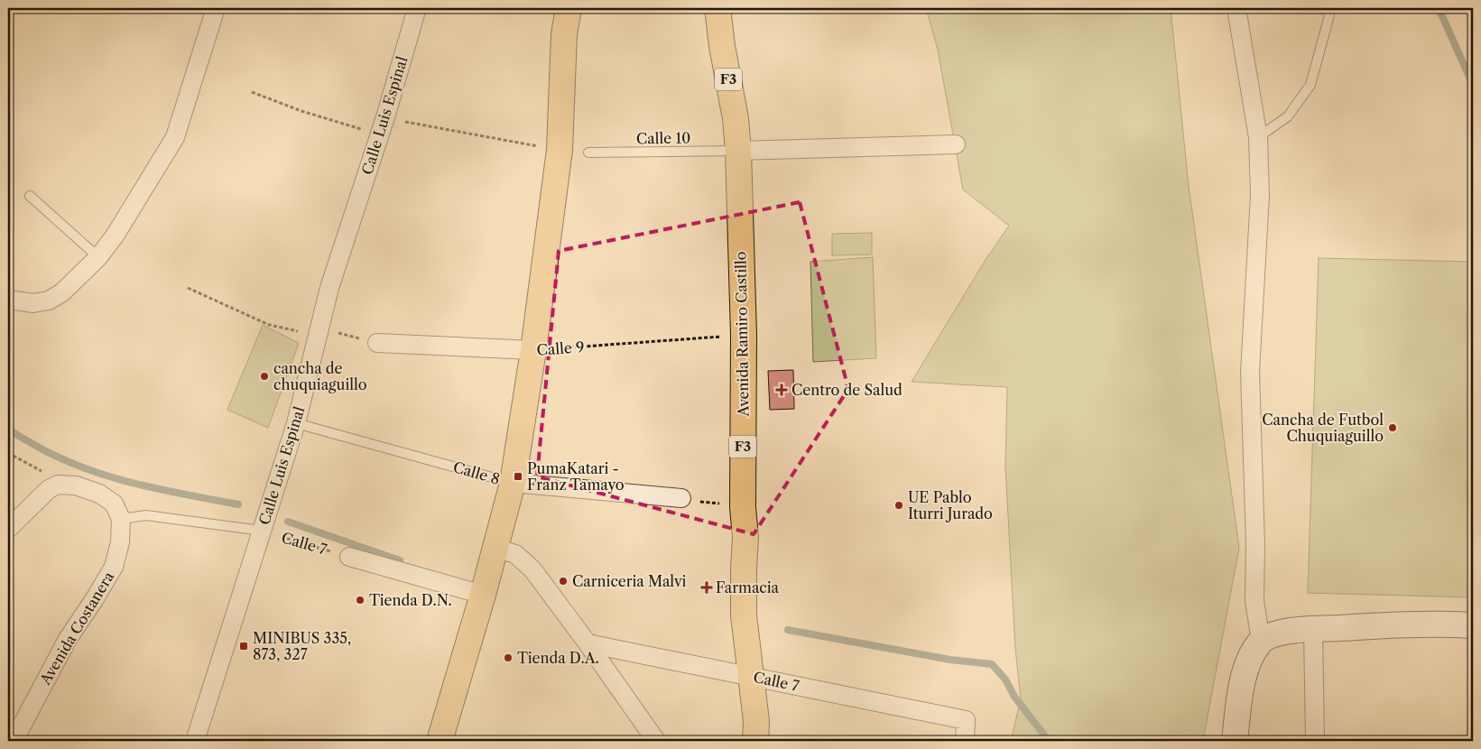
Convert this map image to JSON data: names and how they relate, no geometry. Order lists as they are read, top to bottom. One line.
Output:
{"streets":{"main road":["F3","Avenida Ramiro Castillo"],"street":["Calle Luis Espinal","Calle 9","Calle 8","Calle 7","Avenida Costanera"],"lane":["Calle 10"]},"crossings":[["Calle Luis Espinal","Calle 8"],["Calle Luis Espinal","Calle 7"],["Calle 10","Avenida Ramiro Castillo"],["Avenida Ramiro Castillo","Calle 9"],["Avenida Ramiro Castillo","Calle 7"],["Calle 7","Avenida Costanera"]],"places":{"other":["cancha de chuquiaguillo","Cancha de Futbol Chuquiaguillo","UE Pablo Iturri Jurado","Carniceria Malvi","Tienda D.N.","Tienda D.A."],"health":["Centro de Salud","Farmacia"],"transit":["PumaKatari - Franz Tamayo","MINIBUS 335, 873, 327"]}}
